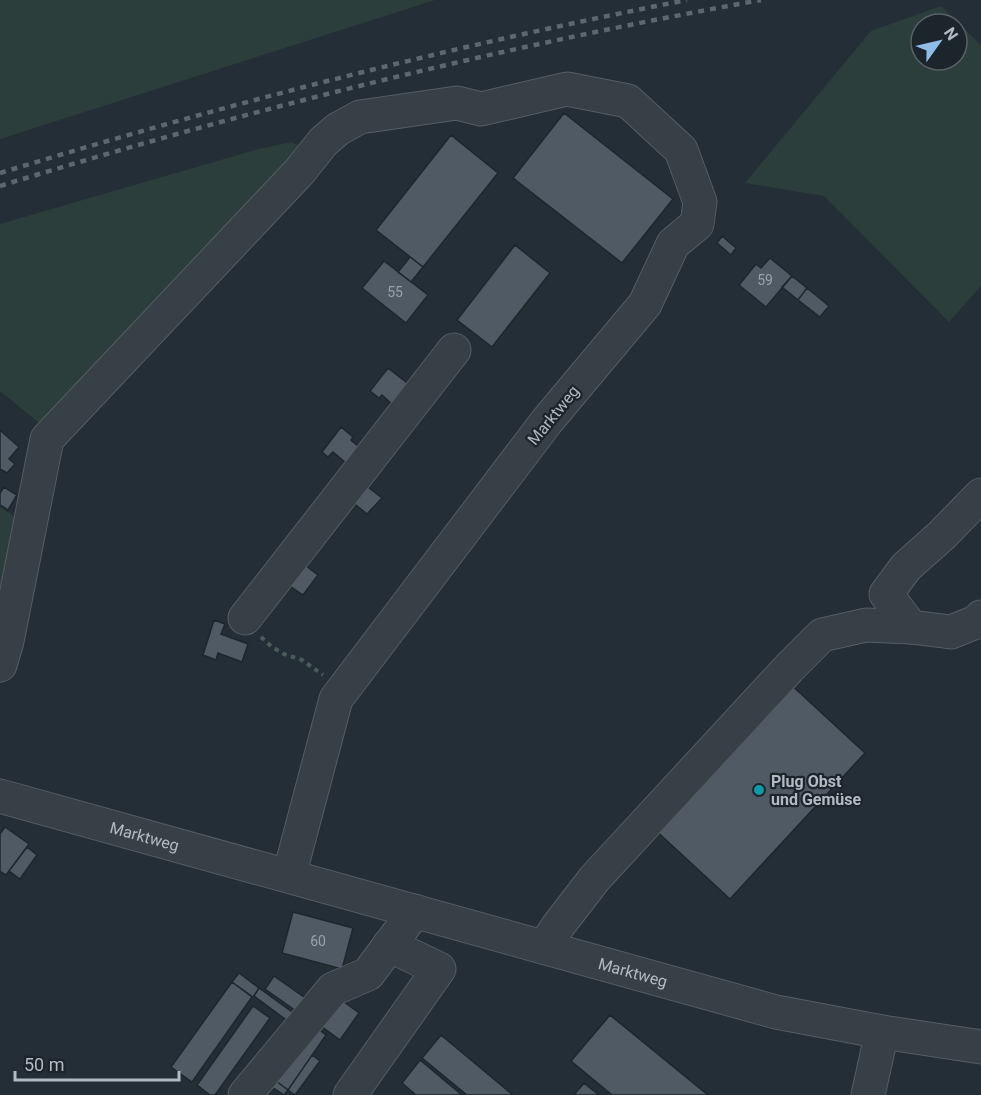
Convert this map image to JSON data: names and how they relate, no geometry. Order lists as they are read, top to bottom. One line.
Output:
{"streets":{"street":["Marktweg"]},"places":["Plug Obst und Gemüse"],"house_numbers":["59","55","60"],"scale_bar":"50 m","north":"top right"}
